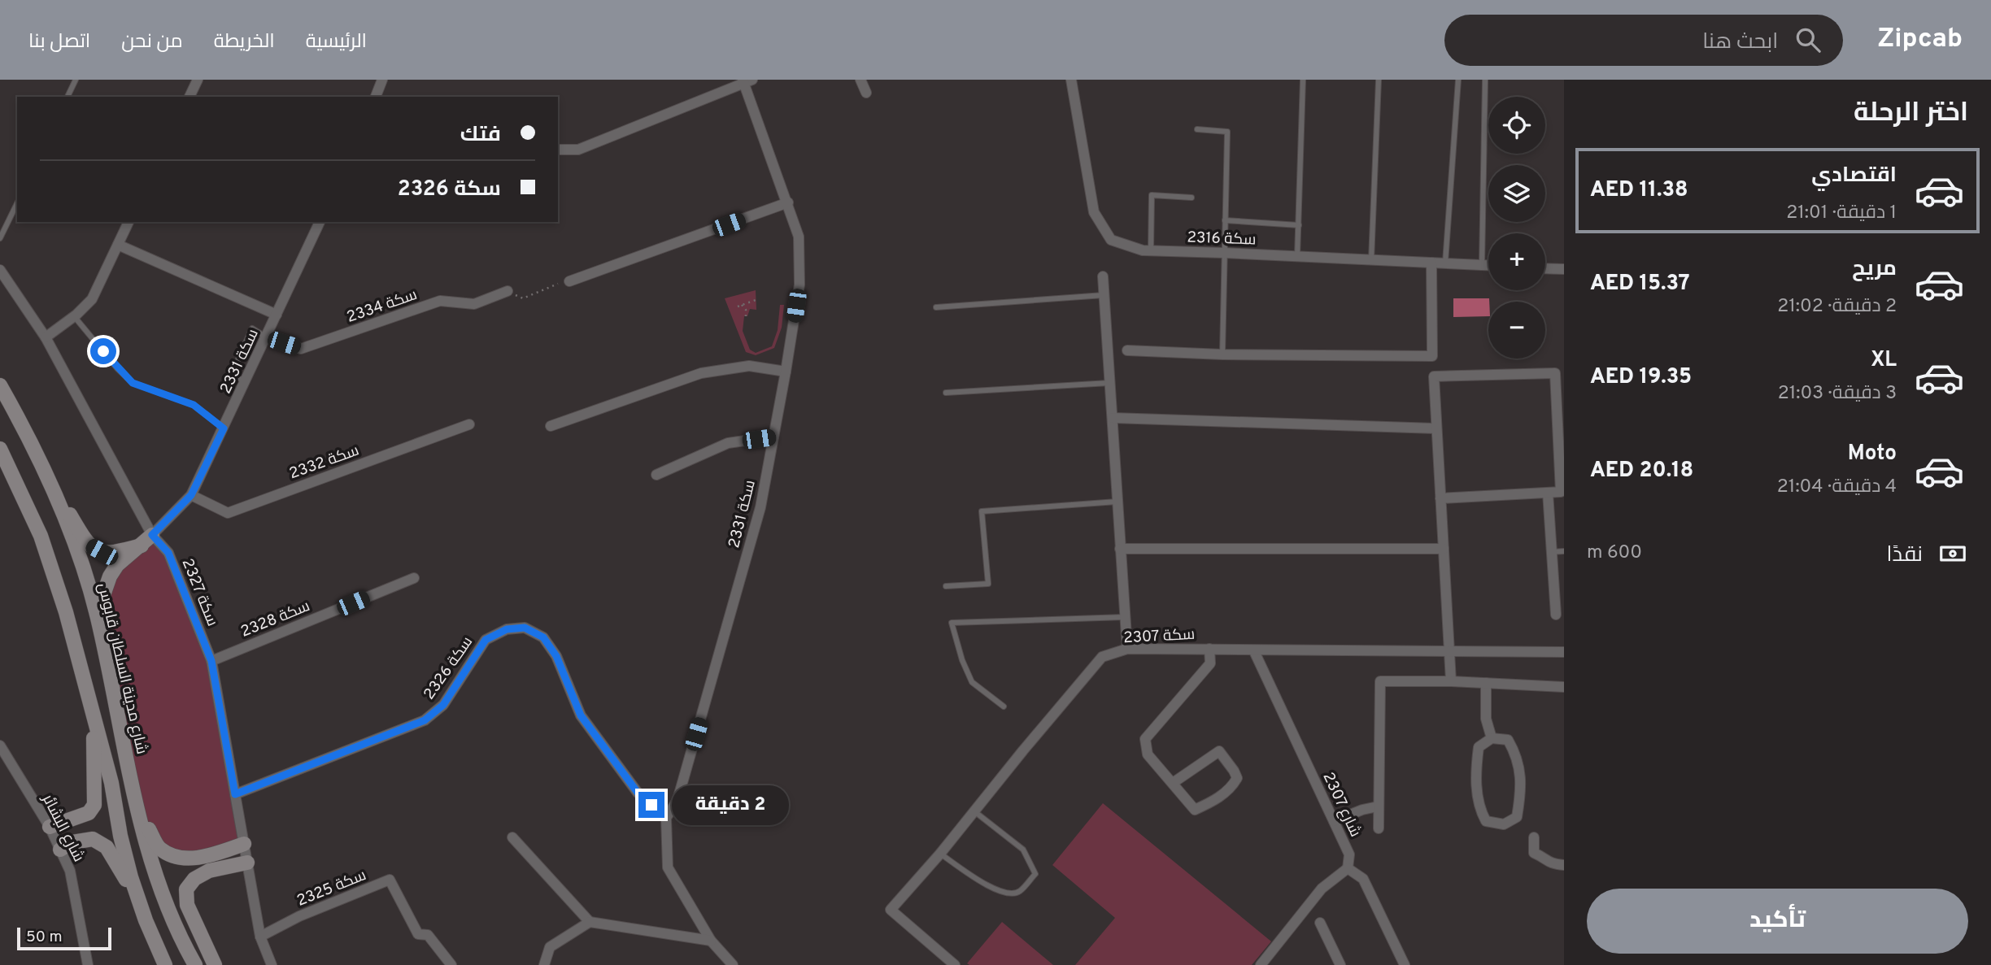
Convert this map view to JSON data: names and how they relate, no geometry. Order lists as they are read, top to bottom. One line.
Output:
{"streets":{"main road":["شارع مدينة السلطان قابوس"],"street":["2316 سكة","سكة 2334","سكة 2331","سكة 2332","سكة 2327","سكة 2328","سكة 2307","سكة 2326","2307 شارع","شارع البشائر","سكة 2325"]},"crossings":[["سكة 2334","سكة 2331"],["سكة 2331","سكة 2332"],["سكة 2331","سكة 2327"],["سكة 2331","سكة 2326"],["سكة 2327","سكة 2328"],["سكة 2327","سكة 2326"],["سكة 2327","سكة 2325"],["سكة 2307","2307 شارع"]],"scale_bar":"50 m","page":{"header":"Zipcab","search":"ابحث هنا","nav":["الرئيسية","الخريطة","من نحن","اتصل بنا"],"heading":"اختر الرحلة","map_buttons":["+","−"],"banner":["فتك","سكة 2326"],"list":[{"name":"اقتصادي","note":"1 دقيقة · 21:01","value":"AED 11.38"},{"name":"مريح","note":"2 دقيقة · 21:02","value":"AED 15.37"},{"name":"XL","note":"3 دقيقة · 21:03","value":"AED 19.35"},{"name":"Moto","note":"4 دقيقة · 21:04","value":"AED 20.18"}],"pay":["نقدًا","600 m"],"bubble":"2 دقيقة","buttons":"تأكيد","scale":"50 m"}}
